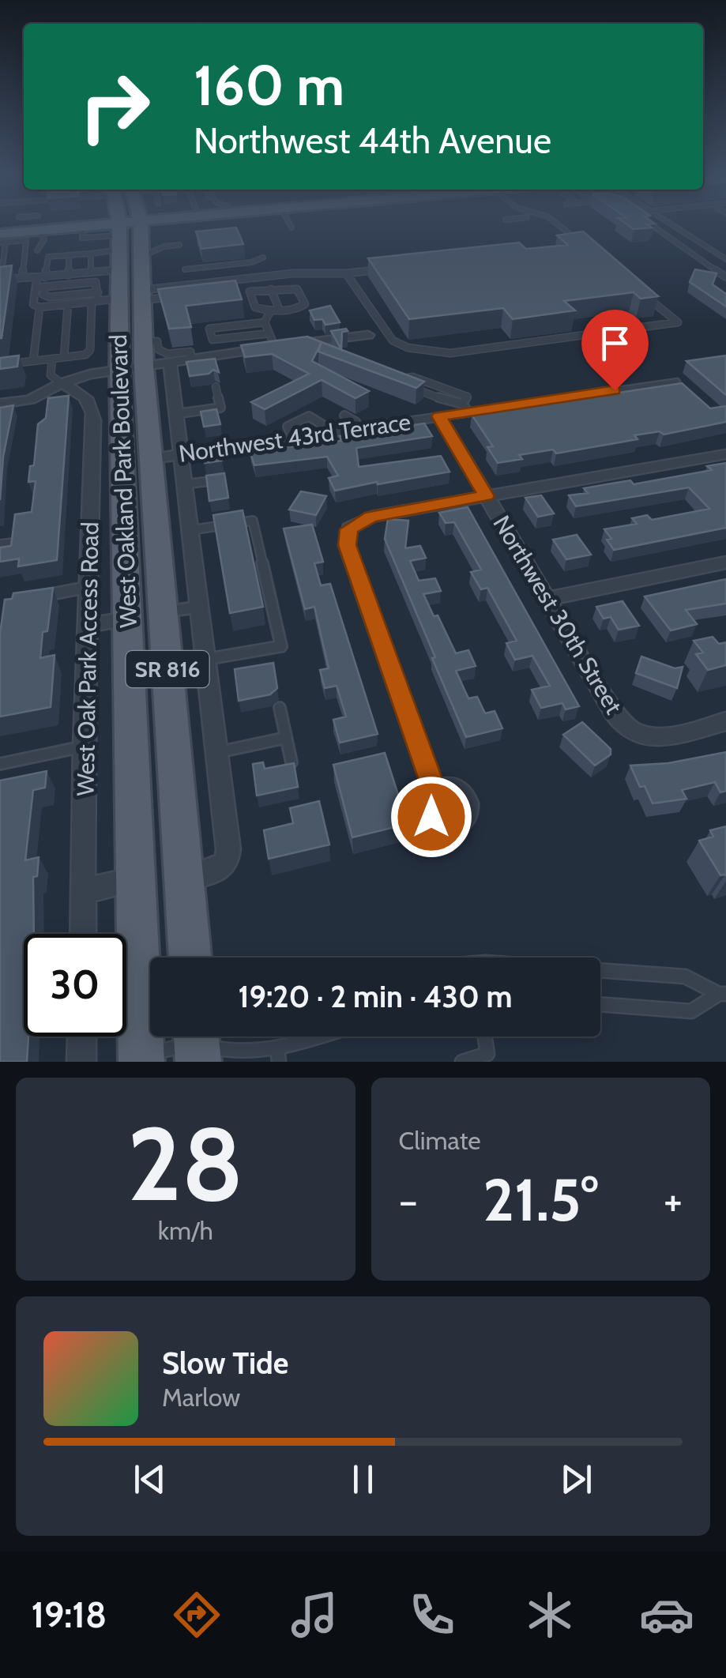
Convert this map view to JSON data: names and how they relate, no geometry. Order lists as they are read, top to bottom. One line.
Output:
{"streets":{"main road":["West Oakland Park Boulevard","SR 816"],"street":["Northwest 43rd Terrace","Northwest 30th Street","West Oak Park Access Road"]},"crossings":[["Northwest 43rd Terrace","West Oakland Park Boulevard"],["Northwest 43rd Terrace","Northwest 30th Street"],["Northwest 43rd Terrace","West Oak Park Access Road"]],"page":{"turn":["160 m","Northwest 44th Avenue"],"limit":"30","trip":"19:20 · 2 min · 430 m","tile":[["28","km/h"],"Climate"],"heat":["−","21.5°","+"],"song":["Slow Tide","Marlow"],"tabs":"19:18"}}
